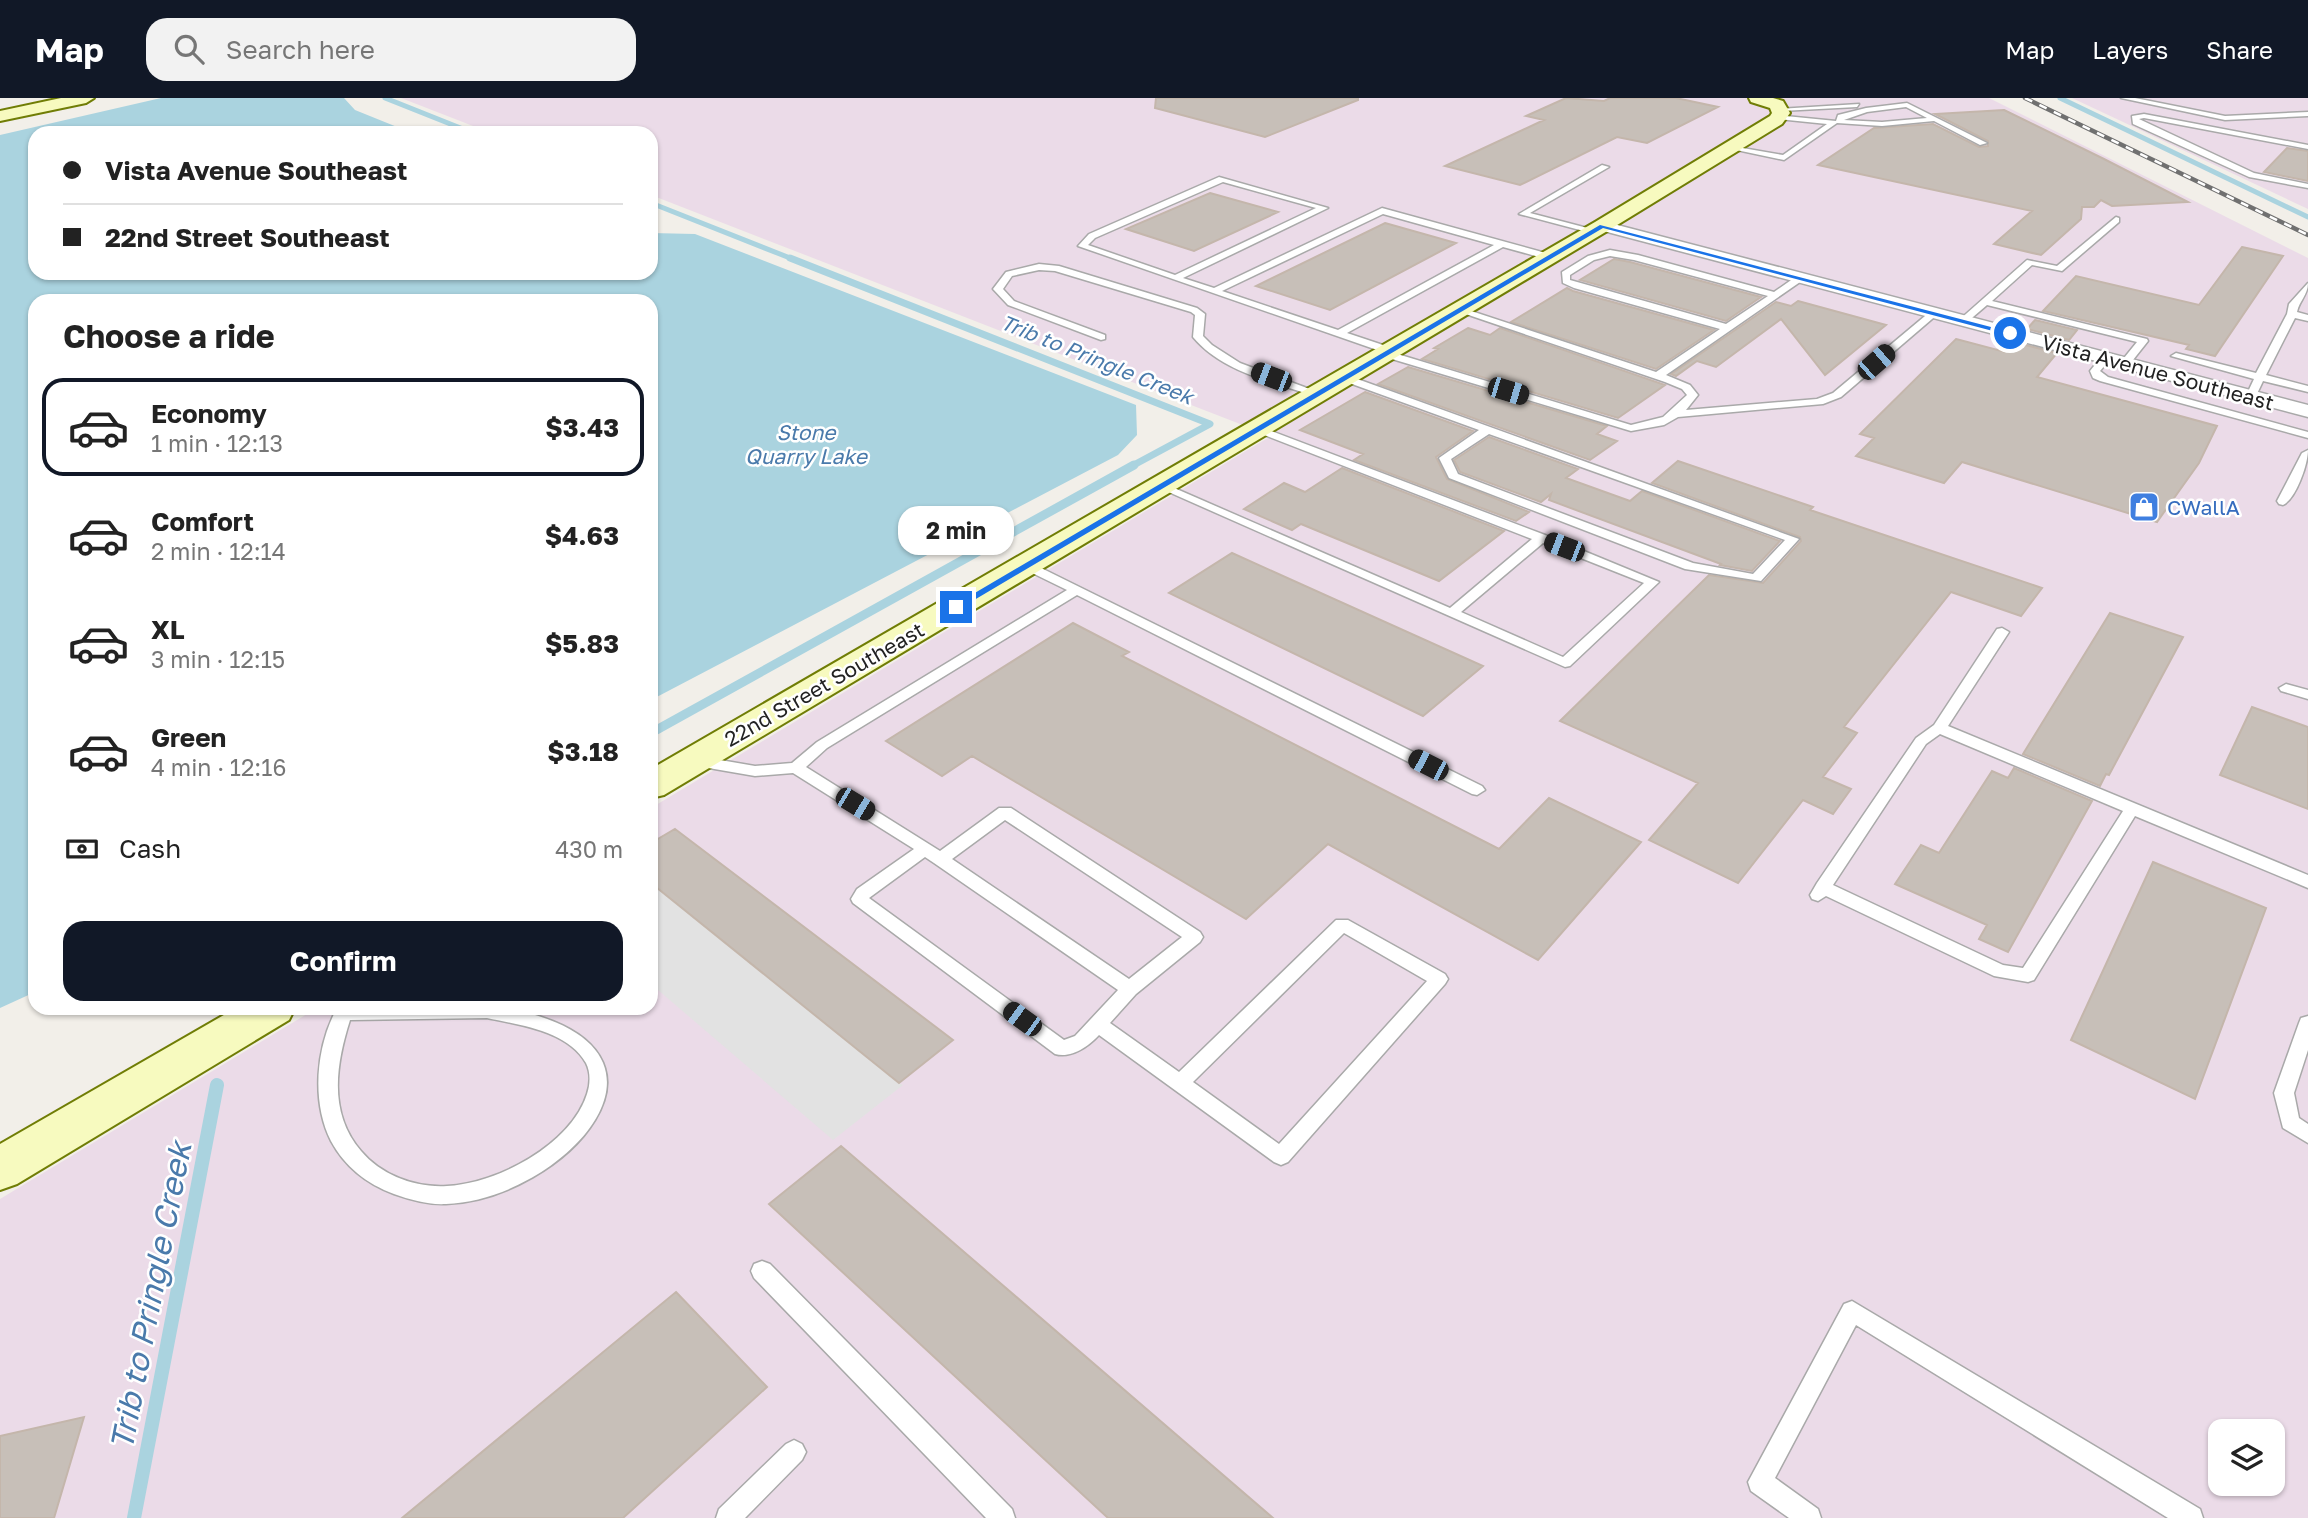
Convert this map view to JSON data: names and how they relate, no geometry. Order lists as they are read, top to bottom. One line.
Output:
{"streets":{"street":["Vista Avenue Southeast","22nd Street Southeast"]},"crossings":[["Vista Avenue Southeast","22nd Street Southeast"]],"water":["Trib to Pringle Creek","Stone Quarry Lake"],"places":{"shop":["CWallA"]},"page":{"header":"Map","search":"Search here","nav":["Map","Layers","Share"],"banner":["Vista Avenue Southeast","22nd Street Southeast"],"heading":"Choose a ride","list":[{"name":"Economy","note":"1 min · 12:13","value":"$3.43"},{"name":"Comfort","note":"2 min · 12:14","value":"$4.63"},{"name":"XL","note":"3 min · 12:15","value":"$5.83"},{"name":"Green","note":"4 min · 12:16","value":"$3.18"}],"bubble":"2 min","pay":["Cash","430 m"],"buttons":"Confirm"}}
